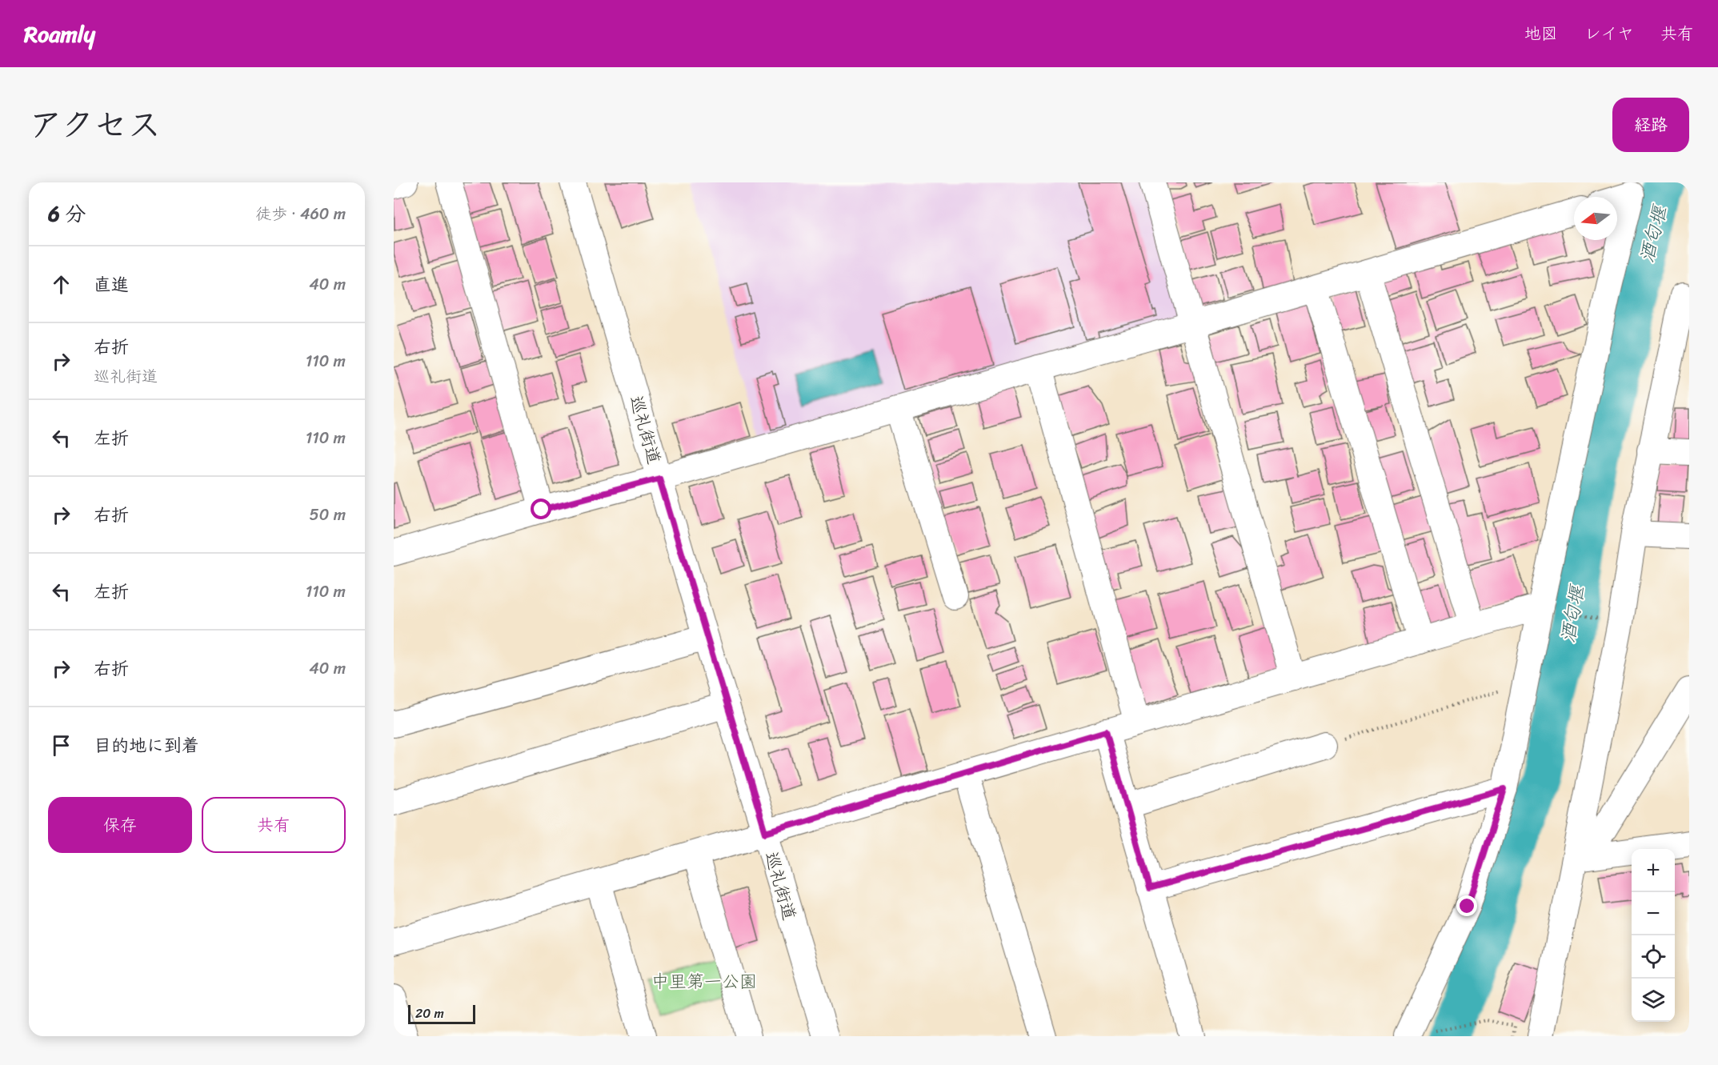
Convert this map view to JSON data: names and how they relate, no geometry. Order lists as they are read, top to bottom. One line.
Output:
{"streets":{"street":["巡礼街道"]},"water":["酒匂堰"],"parks":["中里第一公園"],"scale_bar":"20 m","north":"left","page":{"header":"Roamly","nav":["地図","レイヤ","共有"],"title":"アクセス","buttons":["経路",["保存","共有"]],"heading":["6 分","徒歩 · 460 m"],"list":[["直進","40 m"],["右折","巡礼街道","110 m"],["左折","110 m"],["右折","50 m"],["左折","110 m"],["右折","40 m"],"目的地に到着"],"map_buttons":["+","−"],"scale":"20 m"}}
